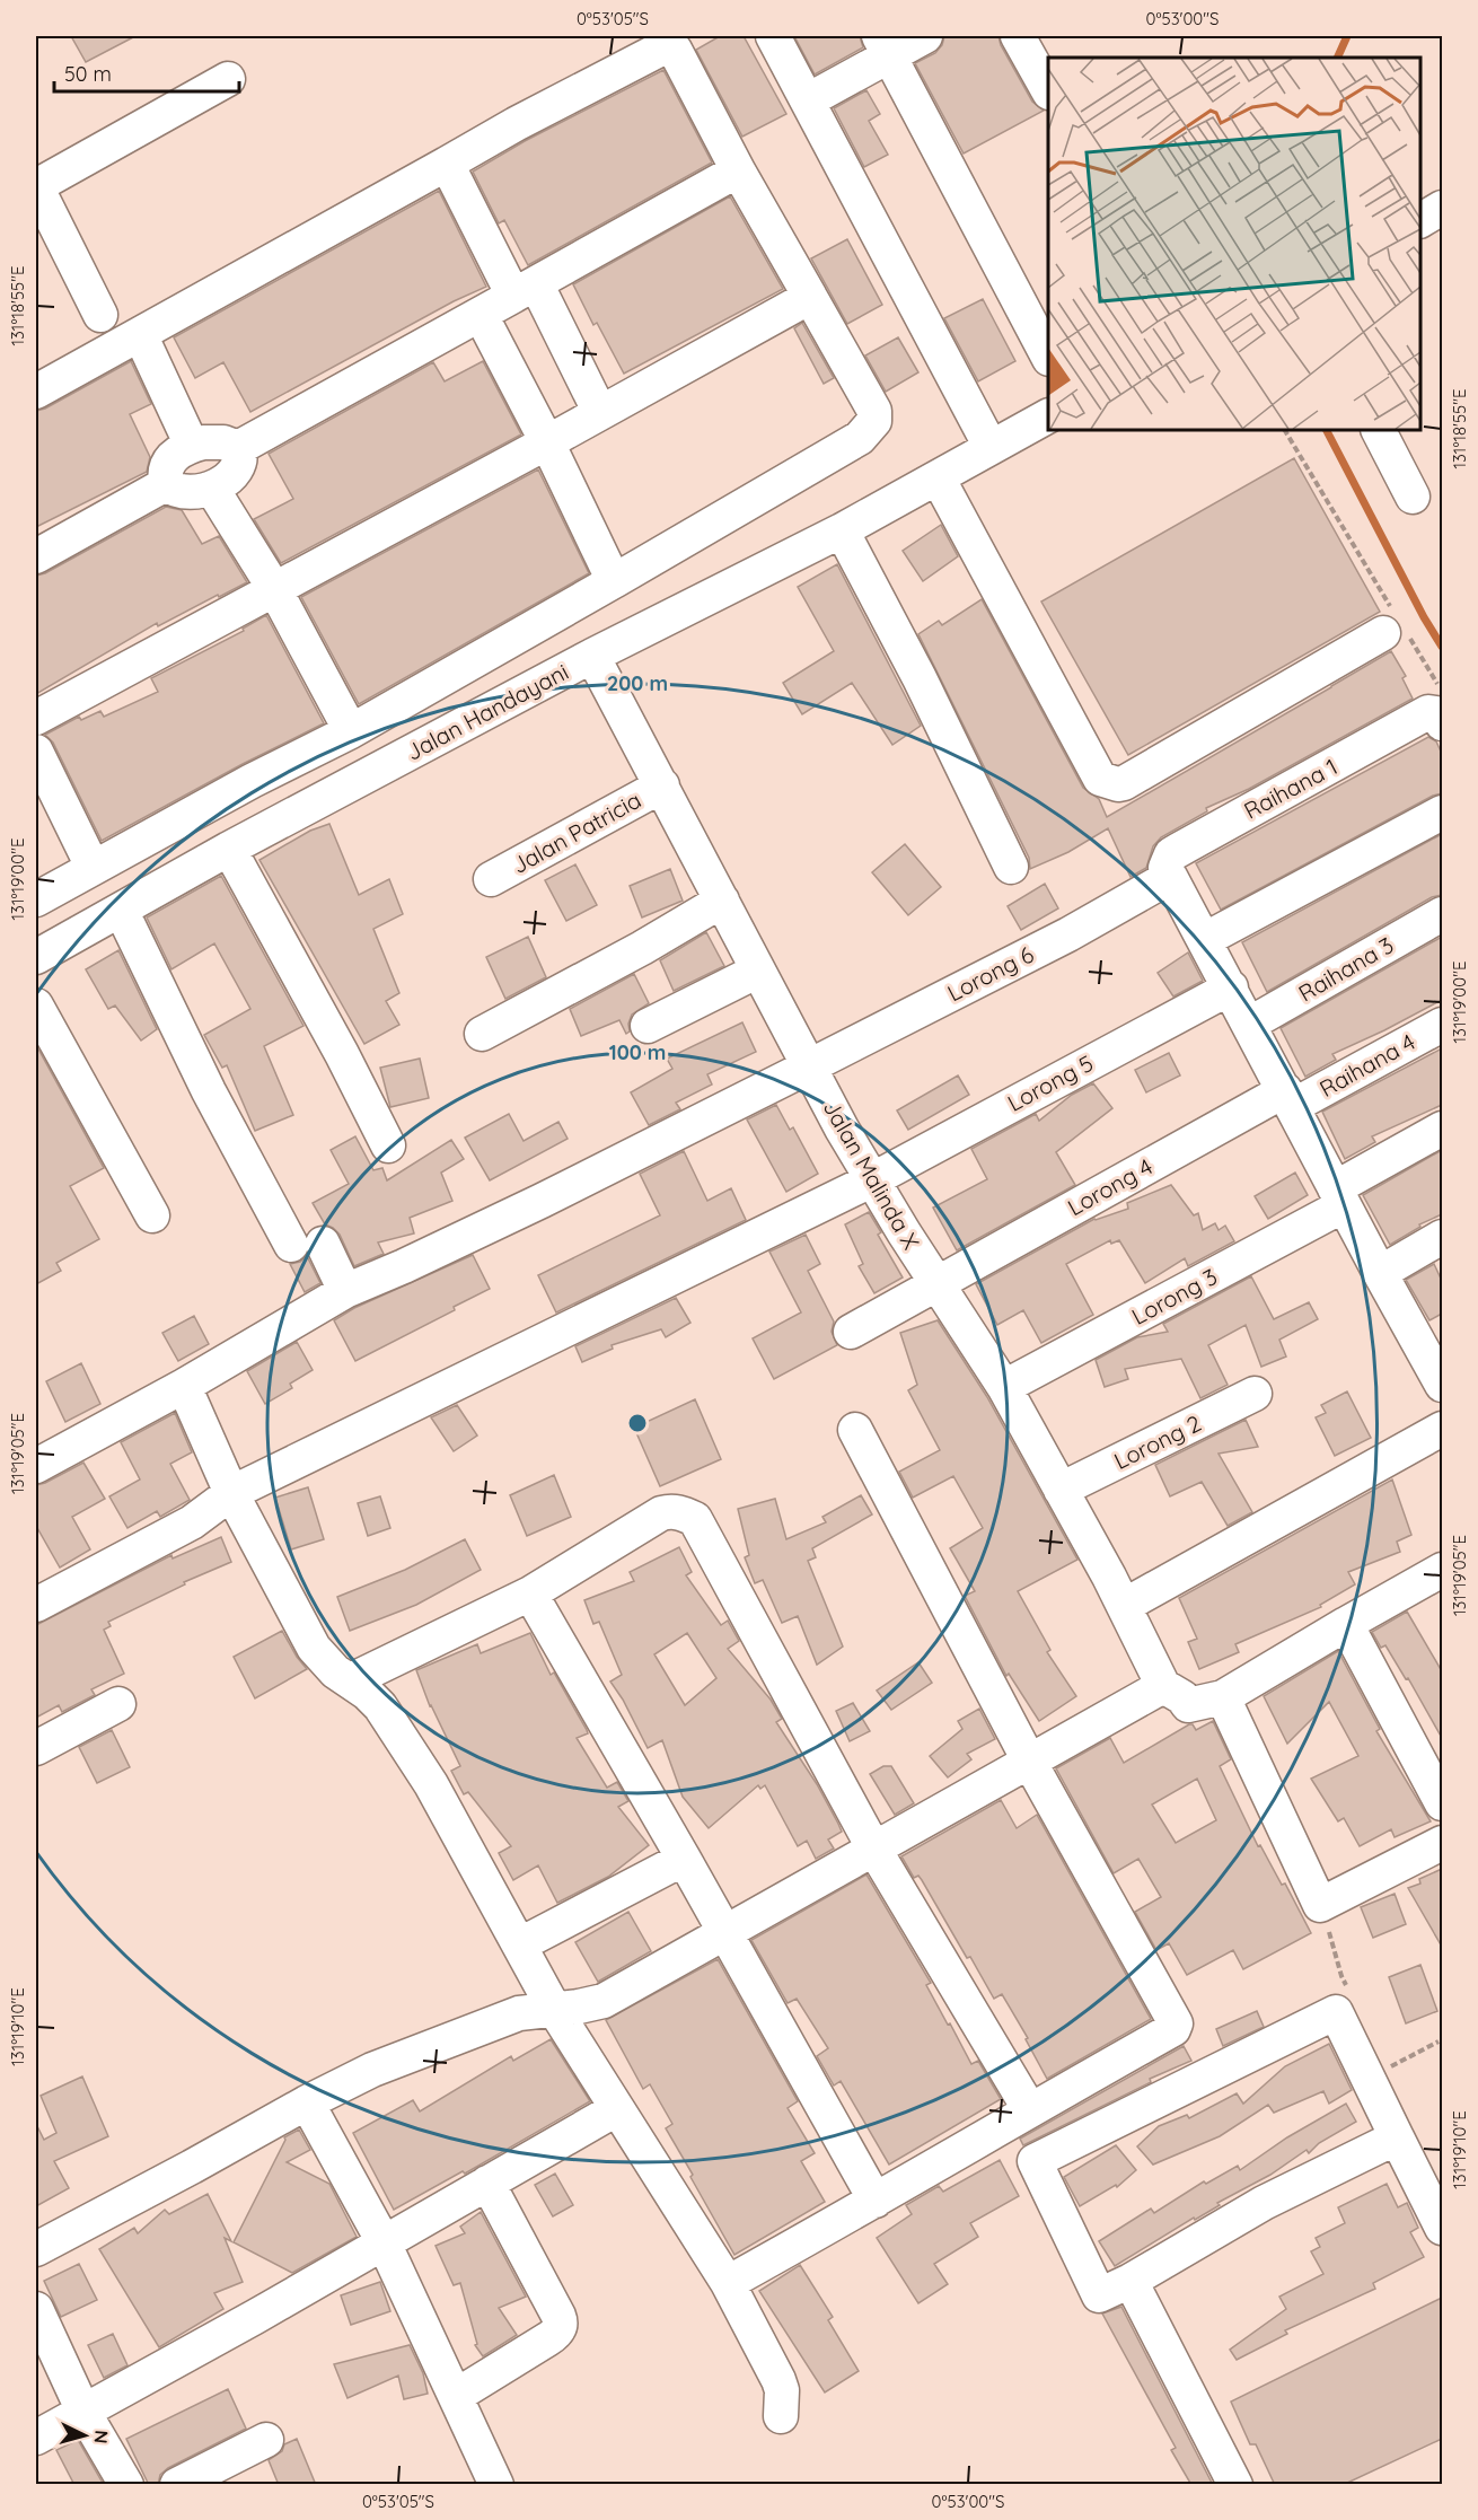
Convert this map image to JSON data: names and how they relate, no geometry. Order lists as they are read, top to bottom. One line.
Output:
{"streets":{"street":["Jalan Handayani","Raihana 1","Jalan Patricia","Raihana 3","Lorong 6","Raihana 4","Lorong 5","Jalan Malinda X","Lorong 4","Lorong 3","Lorong 2"]},"crossings":[["Jalan Handayani","Jalan Malinda X"],["Raihana 1","Lorong 6"],["Jalan Patricia","Jalan Malinda X"],["Lorong 6","Jalan Malinda X"],["Raihana 4","Lorong 4"],["Lorong 5","Jalan Malinda X"],["Jalan Malinda X","Lorong 4"],["Jalan Malinda X","Lorong 3"],["Jalan Malinda X","Lorong 2"]],"scale_bar":"50 m","north":"right","coordinates":["0°53'05\"S","0°53'00\"S","131°18'55\"E","131°19'00\"E","131°19'05\"E","131°19'10\"E"],"rings":["200 m","100 m"]}
